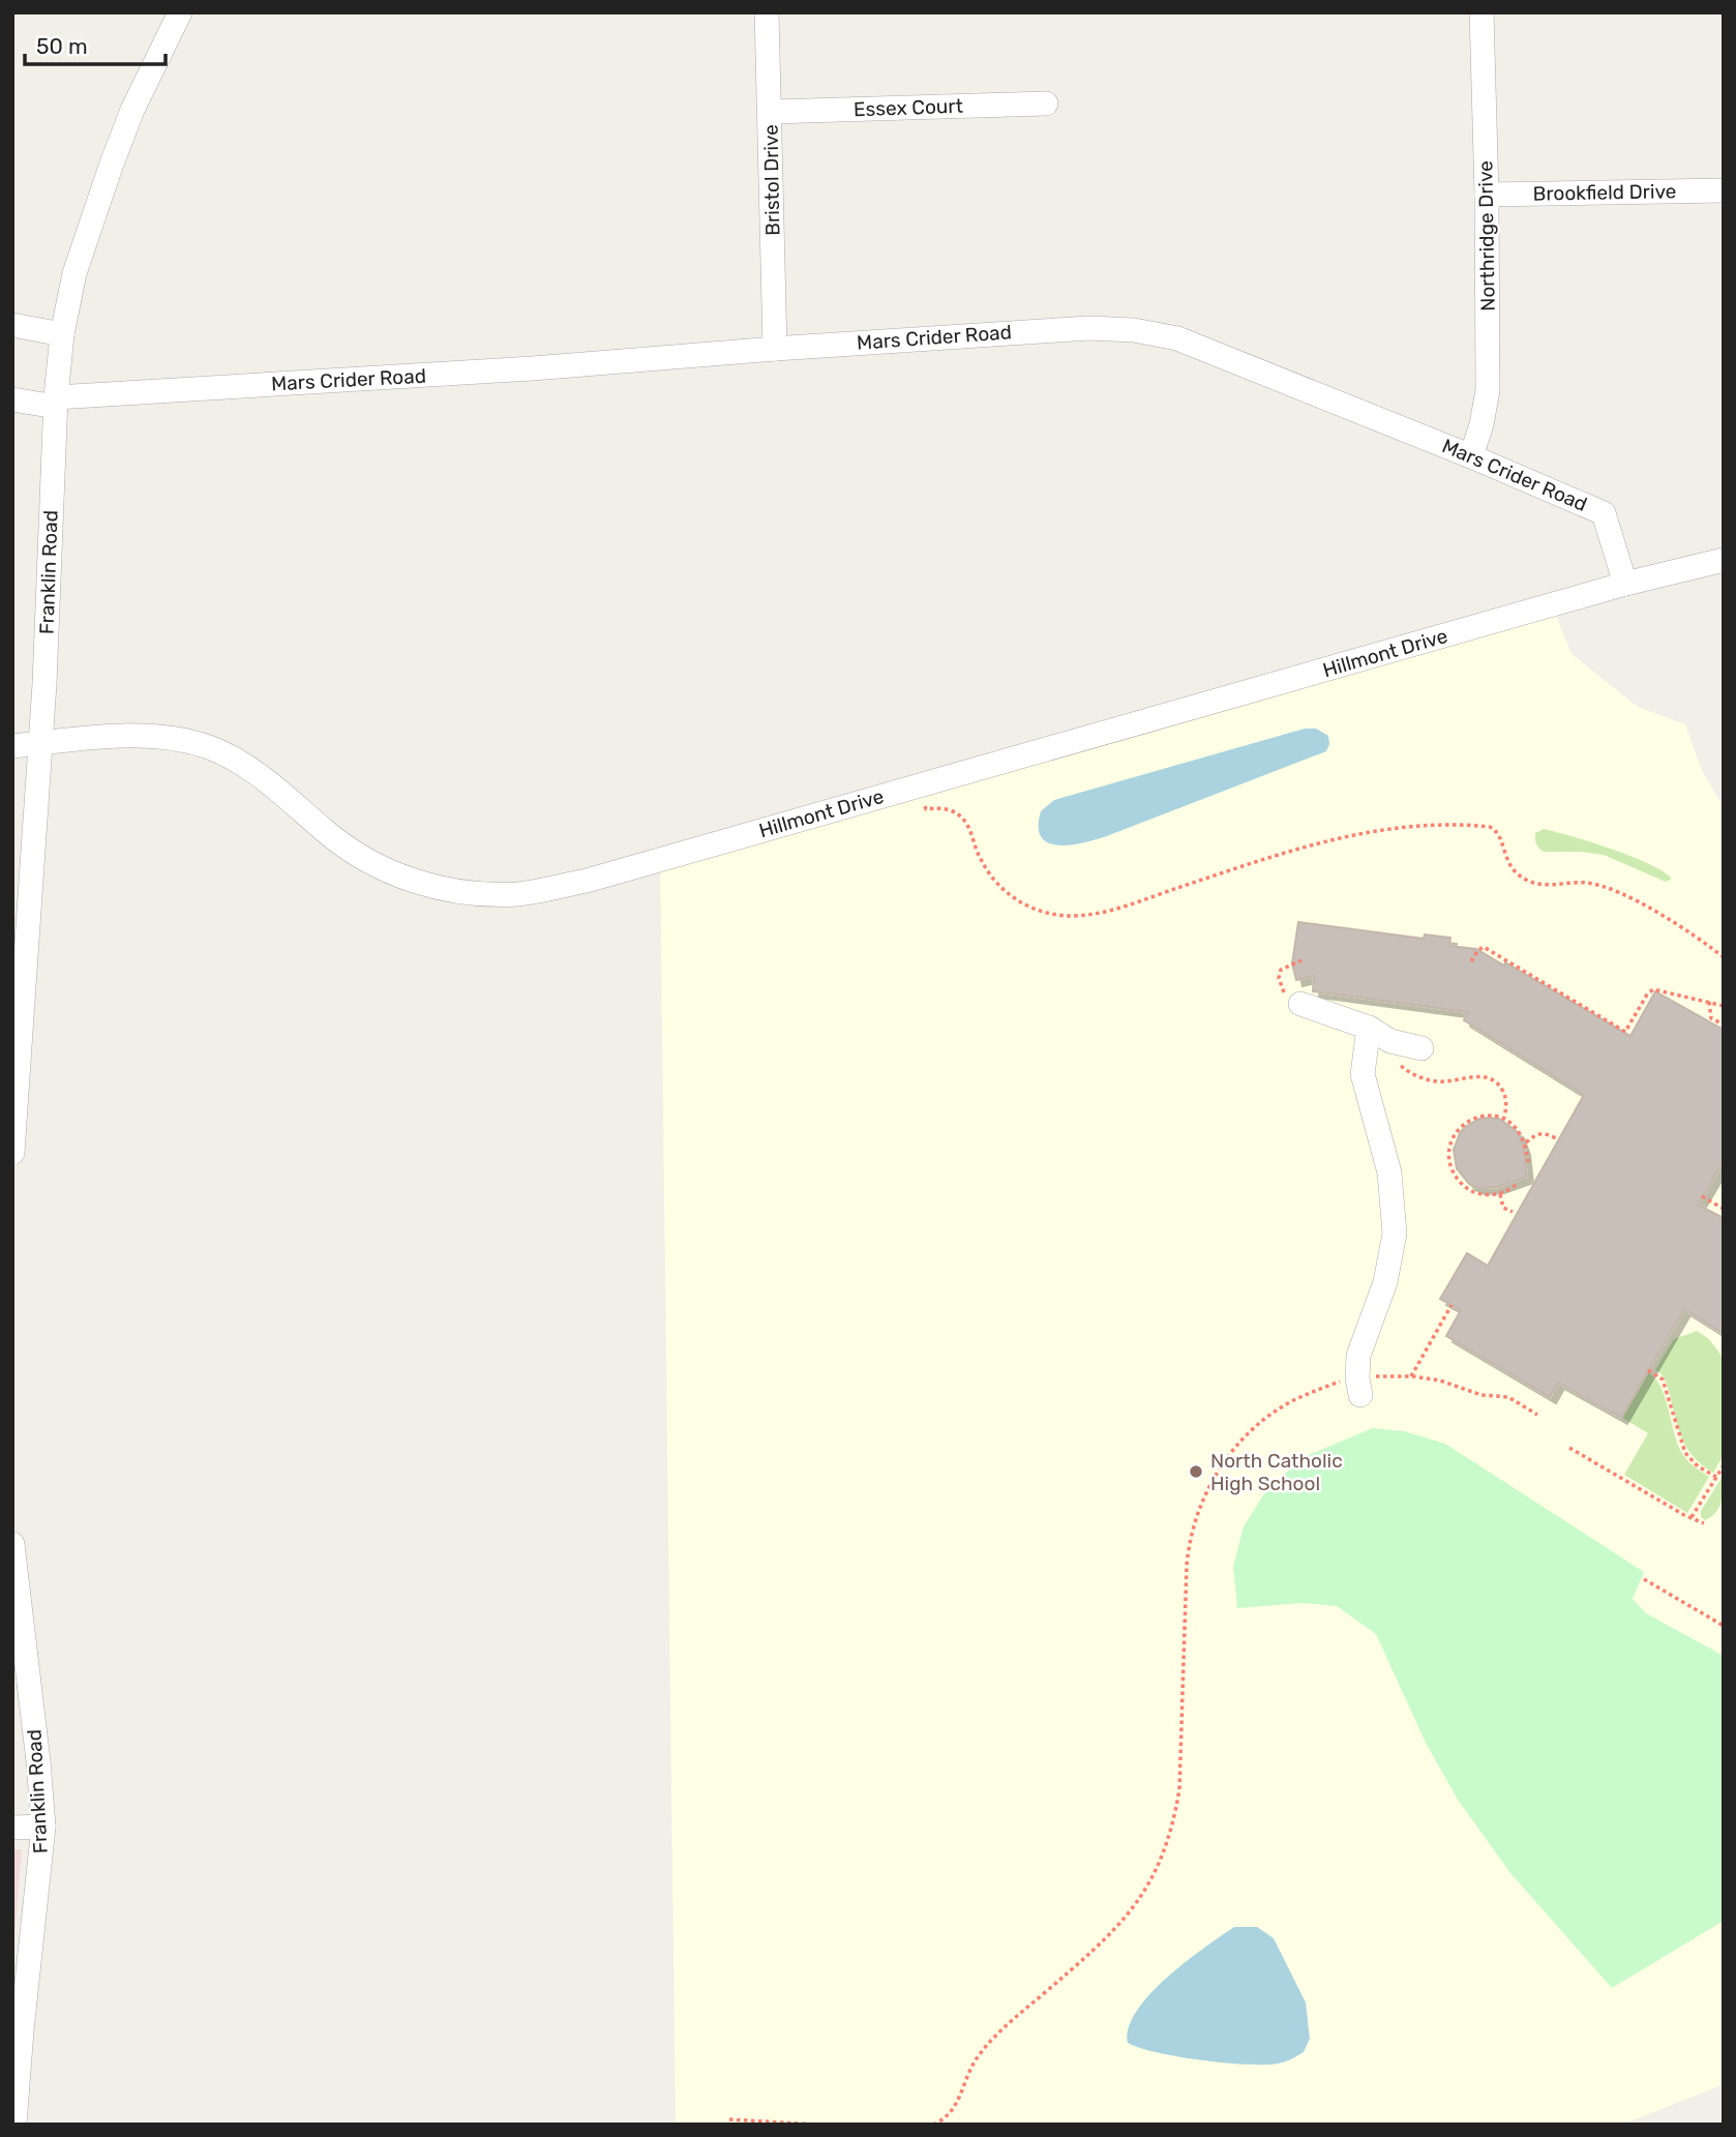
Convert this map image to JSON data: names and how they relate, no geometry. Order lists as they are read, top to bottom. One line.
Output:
{"streets":{"street":["Essex Court","Bristol Drive","Brookfield Drive","Northridge Drive","Mars Crider Road","Franklin Road","Hillmont Drive"]},"crossings":[["Essex Court","Bristol Drive"],["Bristol Drive","Mars Crider Road"],["Brookfield Drive","Northridge Drive"],["Northridge Drive","Mars Crider Road"],["Mars Crider Road","Franklin Road"],["Mars Crider Road","Hillmont Drive"],["Franklin Road","Hillmont Drive"]],"places":["North Catholic High School"],"scale_bar":"50 m"}
